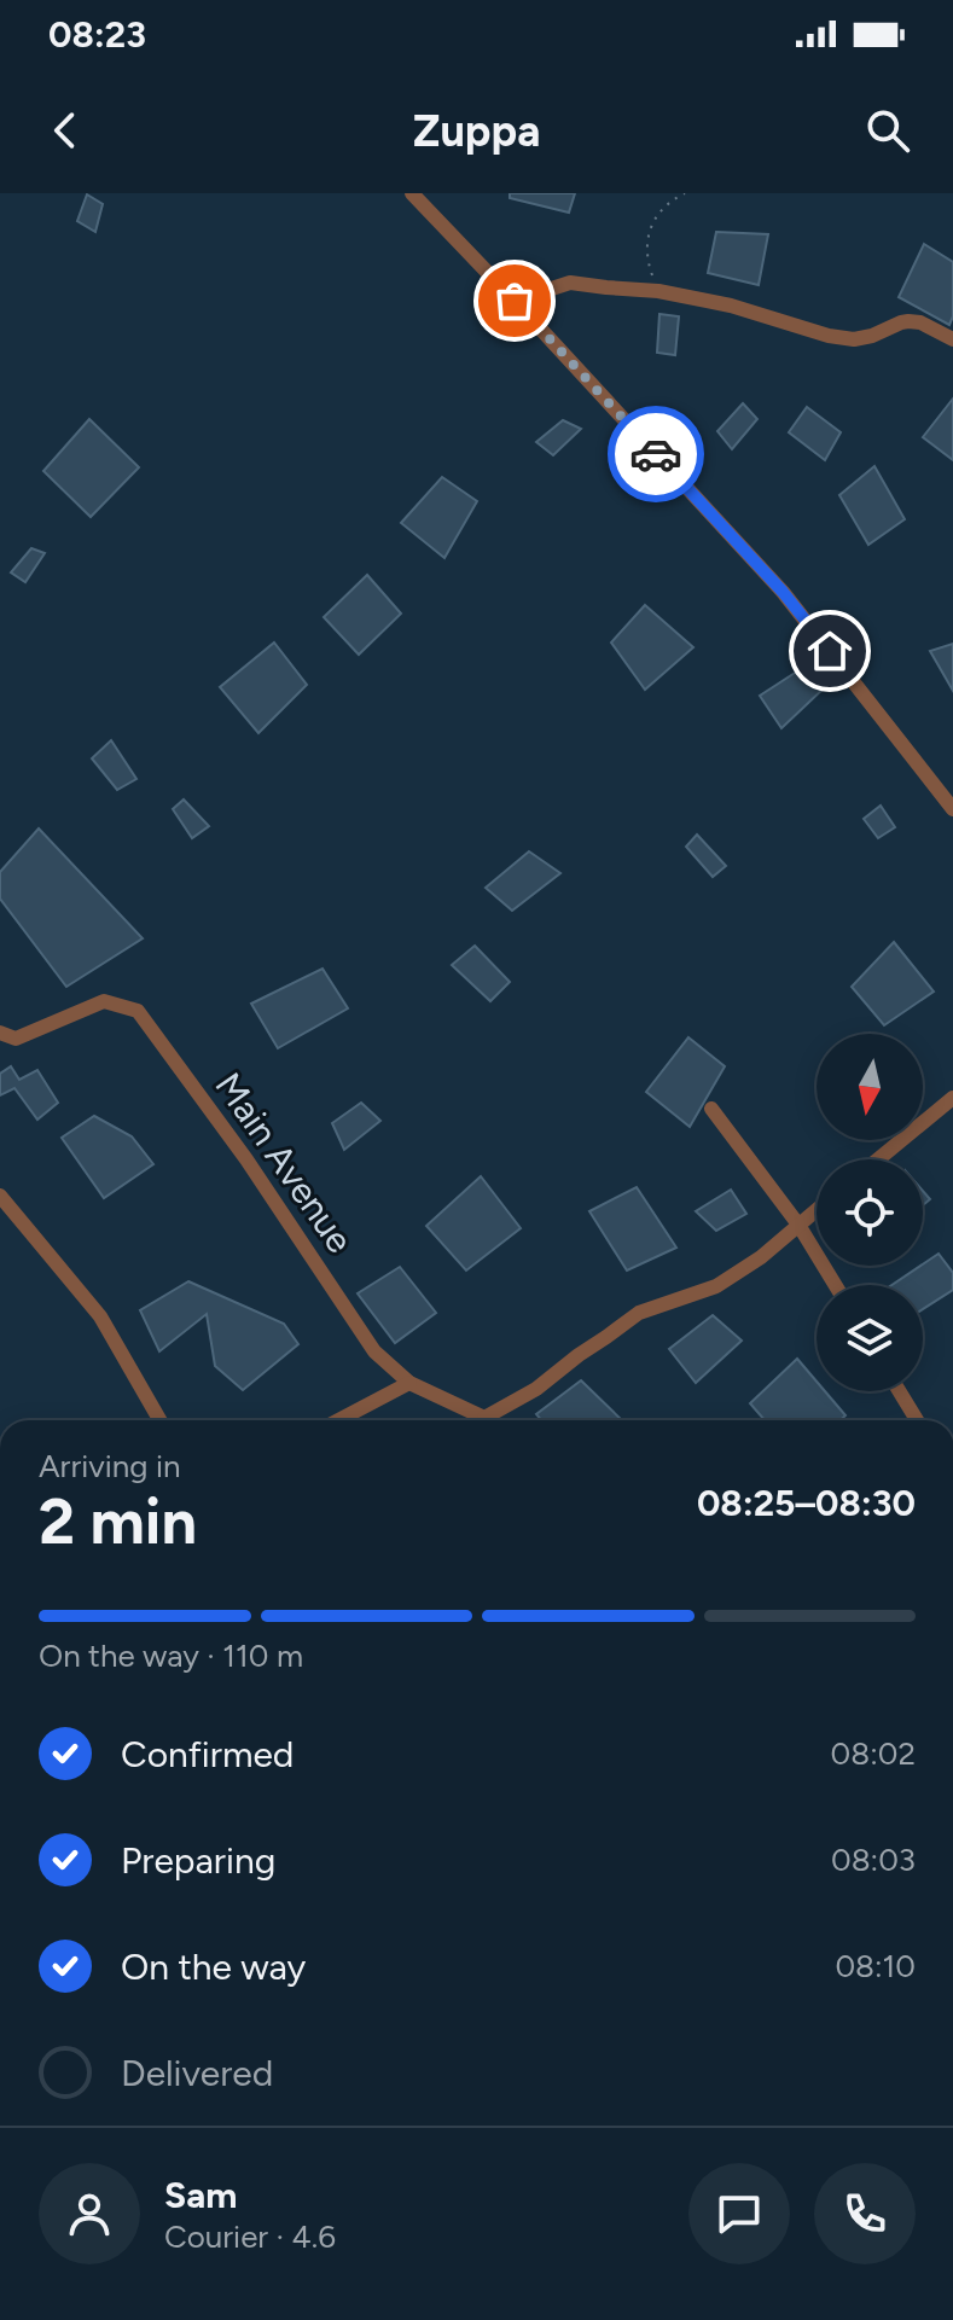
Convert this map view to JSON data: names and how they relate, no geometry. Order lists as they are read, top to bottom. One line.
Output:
{"streets":{"street":["Main Avenue"]},"north":"bottom","page":{"status":"08:23","header":"Zuppa","heading":["2 min","Arriving in","08:25–08:30"],"panel":["Sam","Courier · 4.6"],"bar":"On the way · 110 m","list":[["Confirmed","08:02"],["Preparing","08:03"],["On the way","08:10"],"Delivered"]}}
